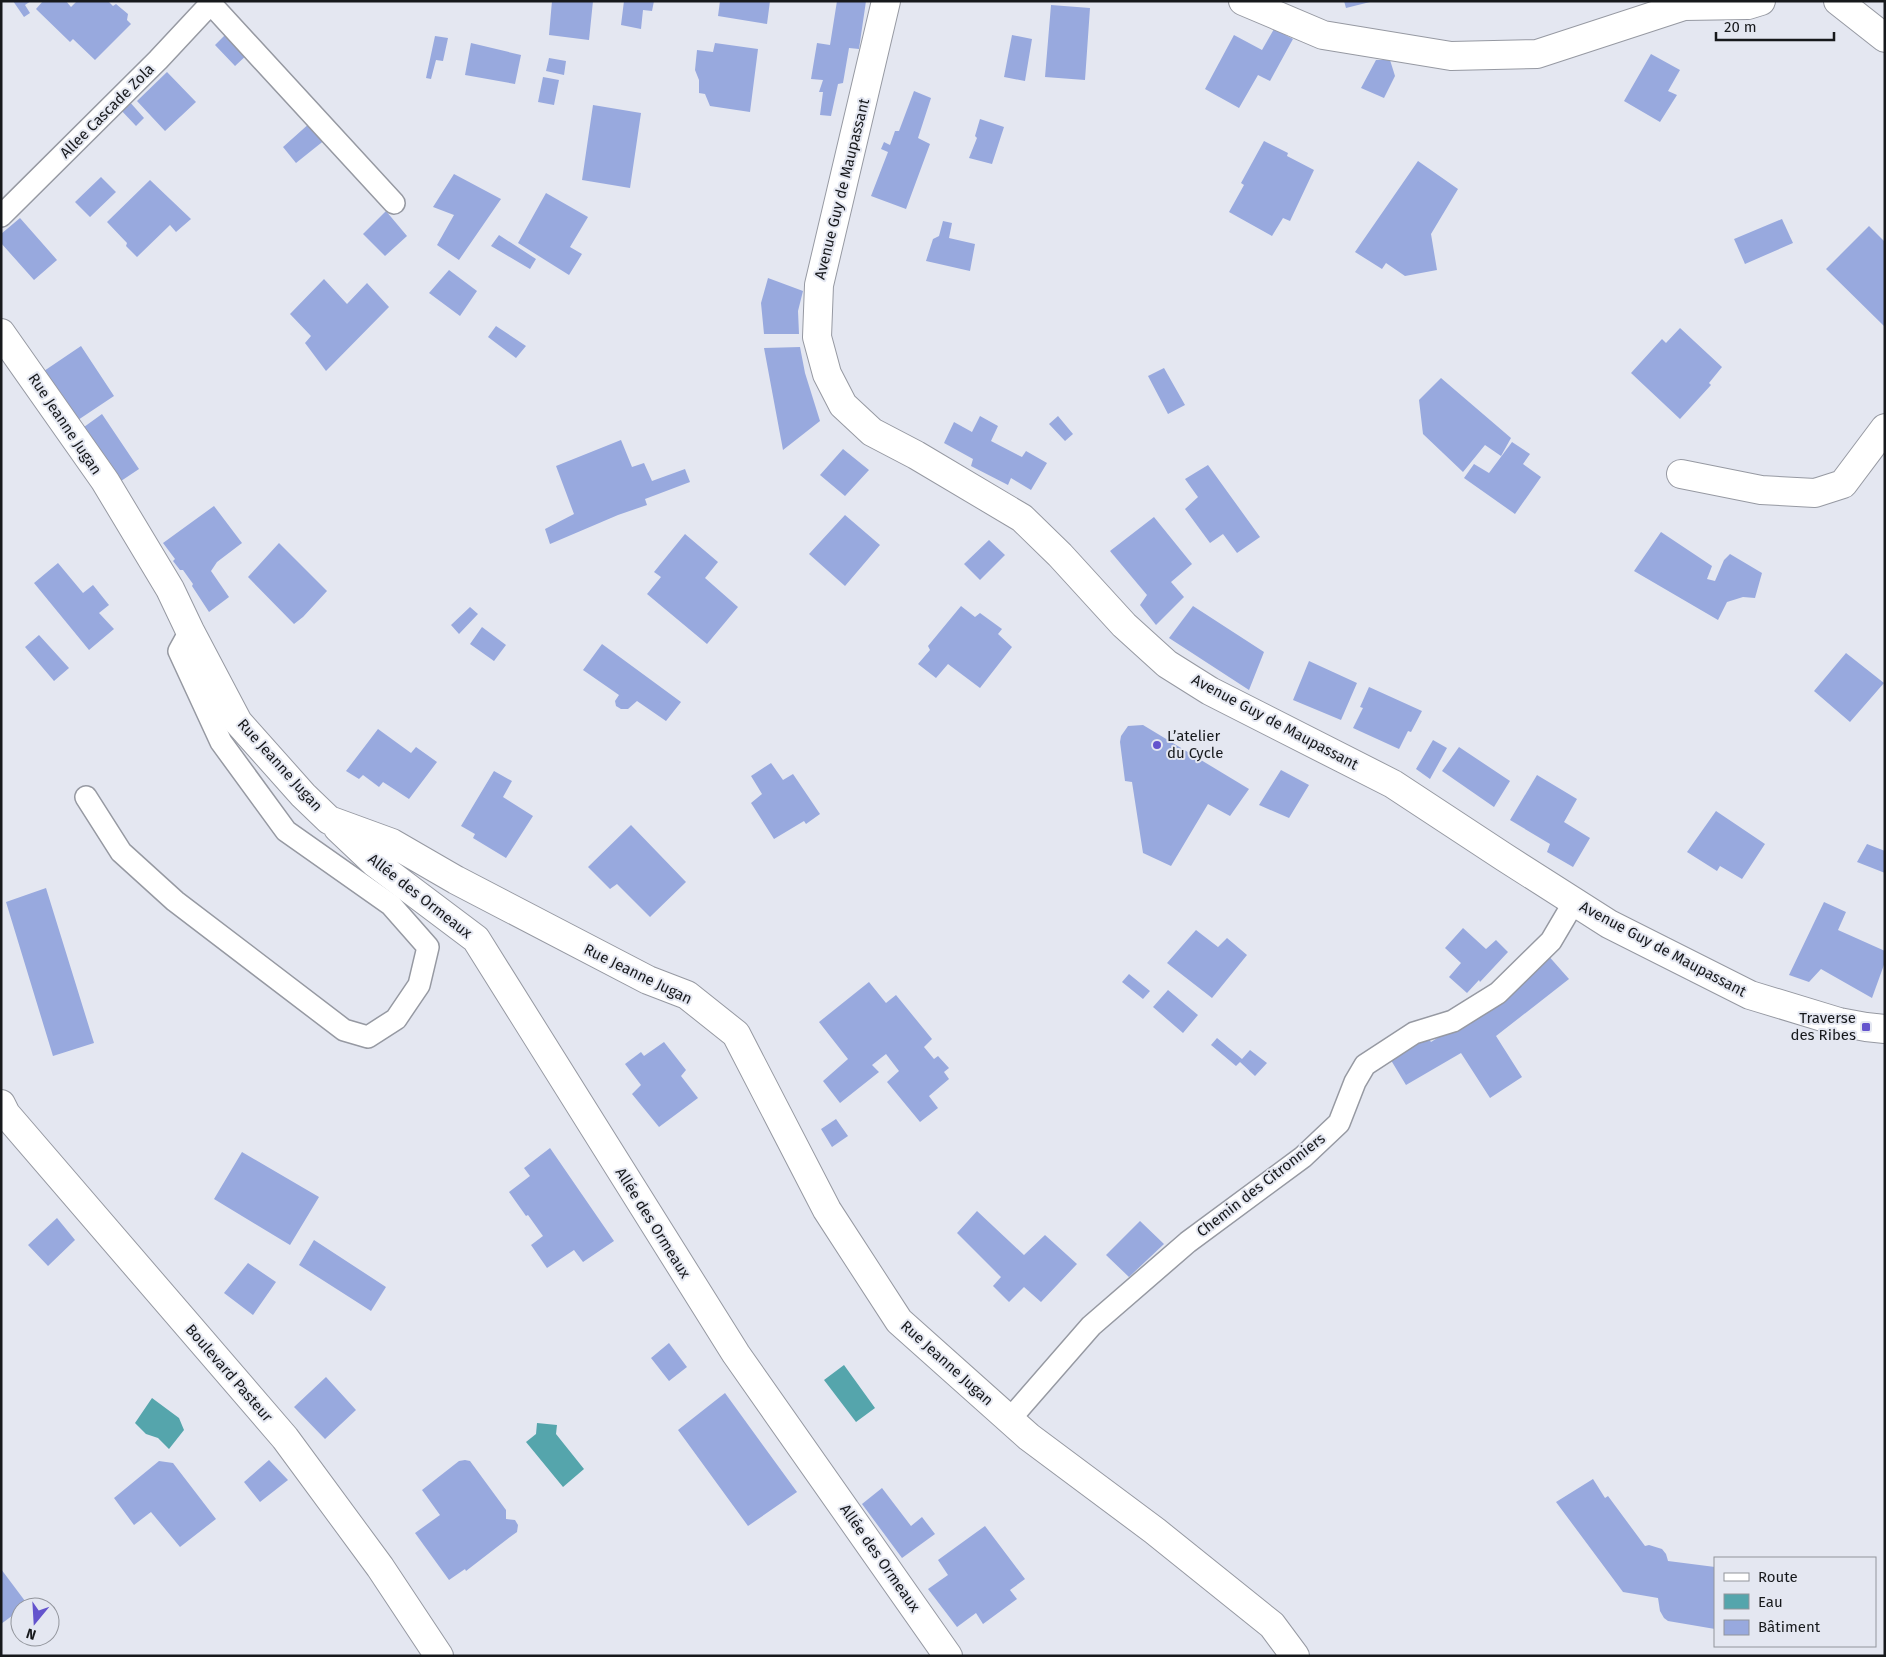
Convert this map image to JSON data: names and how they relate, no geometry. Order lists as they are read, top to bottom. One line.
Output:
{"streets":{"street":["Avenue Guy de Maupassant","Rue Jeanne Jugan","Allée des Ormeaux","Boulevard Pasteur"],"lane":["Allee Cascade Zola","Chemin des Citronniers"]},"crossings":[["Avenue Guy de Maupassant","Chemin des Citronniers"],["Rue Jeanne Jugan","Allée des Ormeaux"],["Rue Jeanne Jugan","Chemin des Citronniers"]],"places":{"other":["L’atelier du Cycle"],"transit":["Traverse des Ribes"]},"legend":["Route","Eau","Bâtiment"],"scale_bar":"20 m","north":"bottom"}
